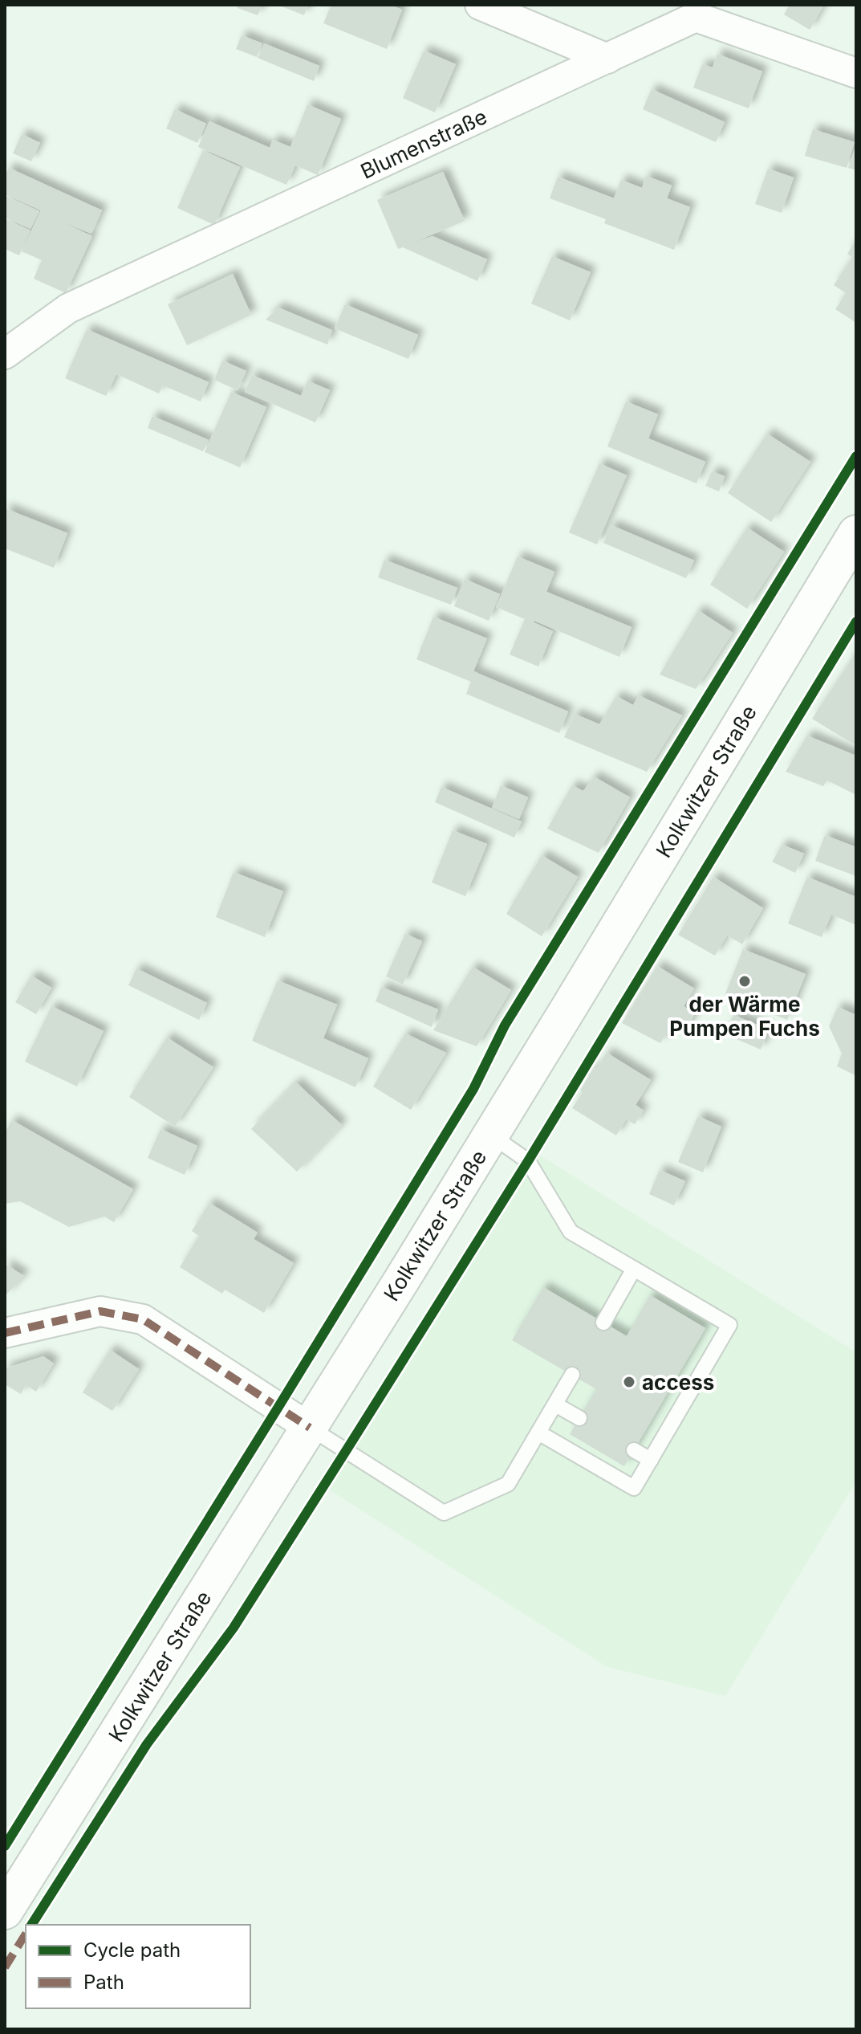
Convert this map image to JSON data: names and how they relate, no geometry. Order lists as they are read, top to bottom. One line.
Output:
{"streets":{"main road":["Kolkwitzer Straße"],"street":["Blumenstraße"]},"places":["der Wärme Pumpen Fuchs","access"],"legend":["Cycle path","Path"]}
